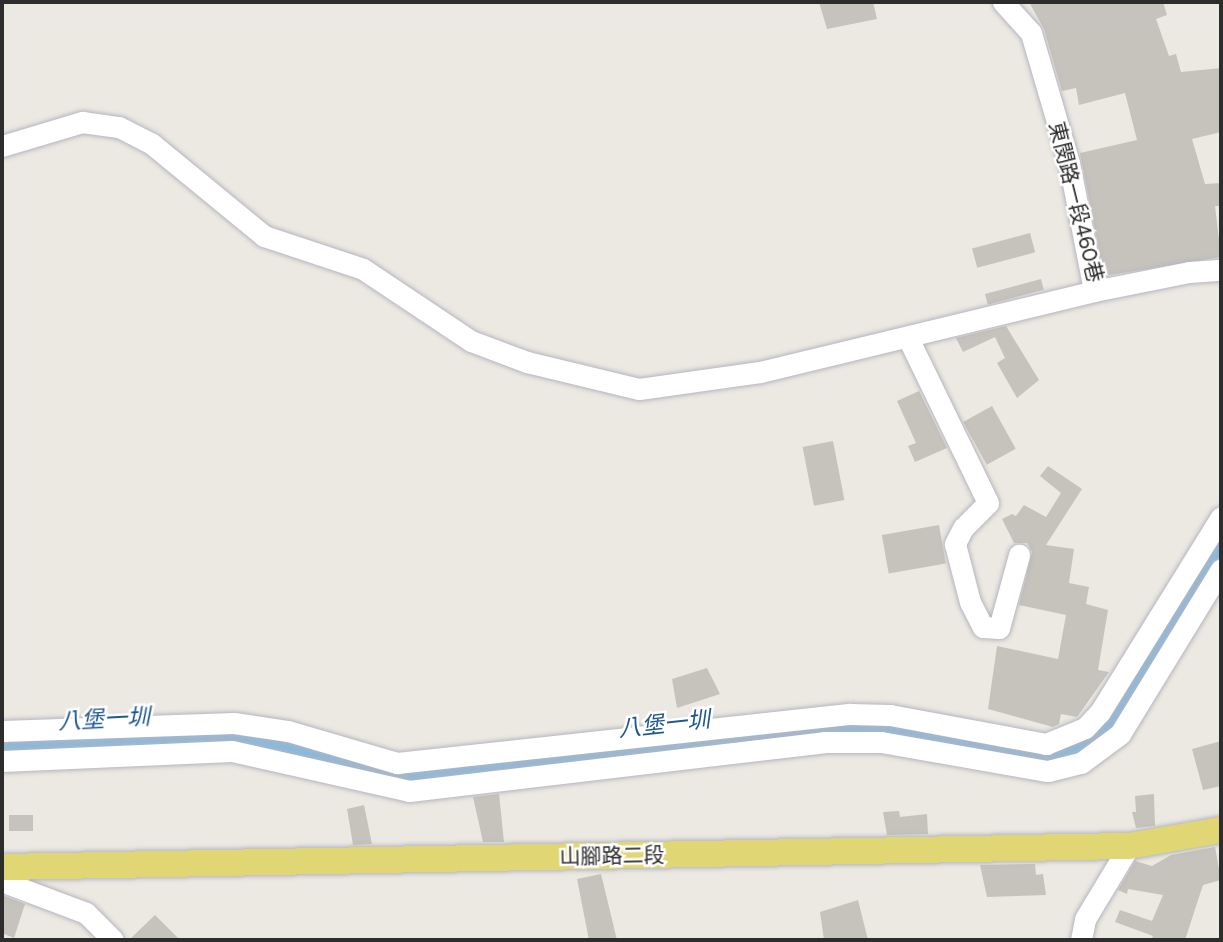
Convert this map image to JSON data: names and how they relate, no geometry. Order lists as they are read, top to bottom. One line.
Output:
{"streets":{"main road":["山腳路二段"],"lane":["東閔路一段460巷"]},"water":["八堡一圳"]}
